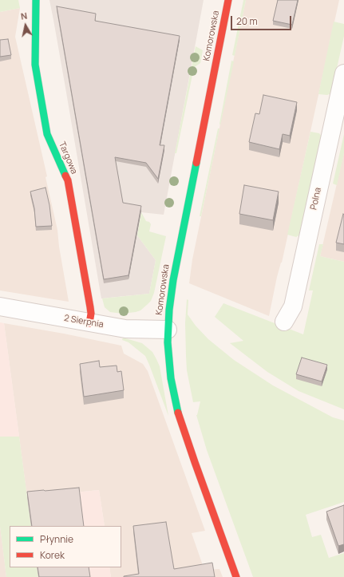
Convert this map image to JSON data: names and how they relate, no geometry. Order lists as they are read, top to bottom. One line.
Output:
{"streets":{"street":["Komorowska","Targowa","Polna","2 Sierpnia"]},"crossings":[["Komorowska","2 Sierpnia"],["Targowa","2 Sierpnia"]],"legend":["Płynnie","Korek"],"scale_bar":"20 m","north":"top"}
